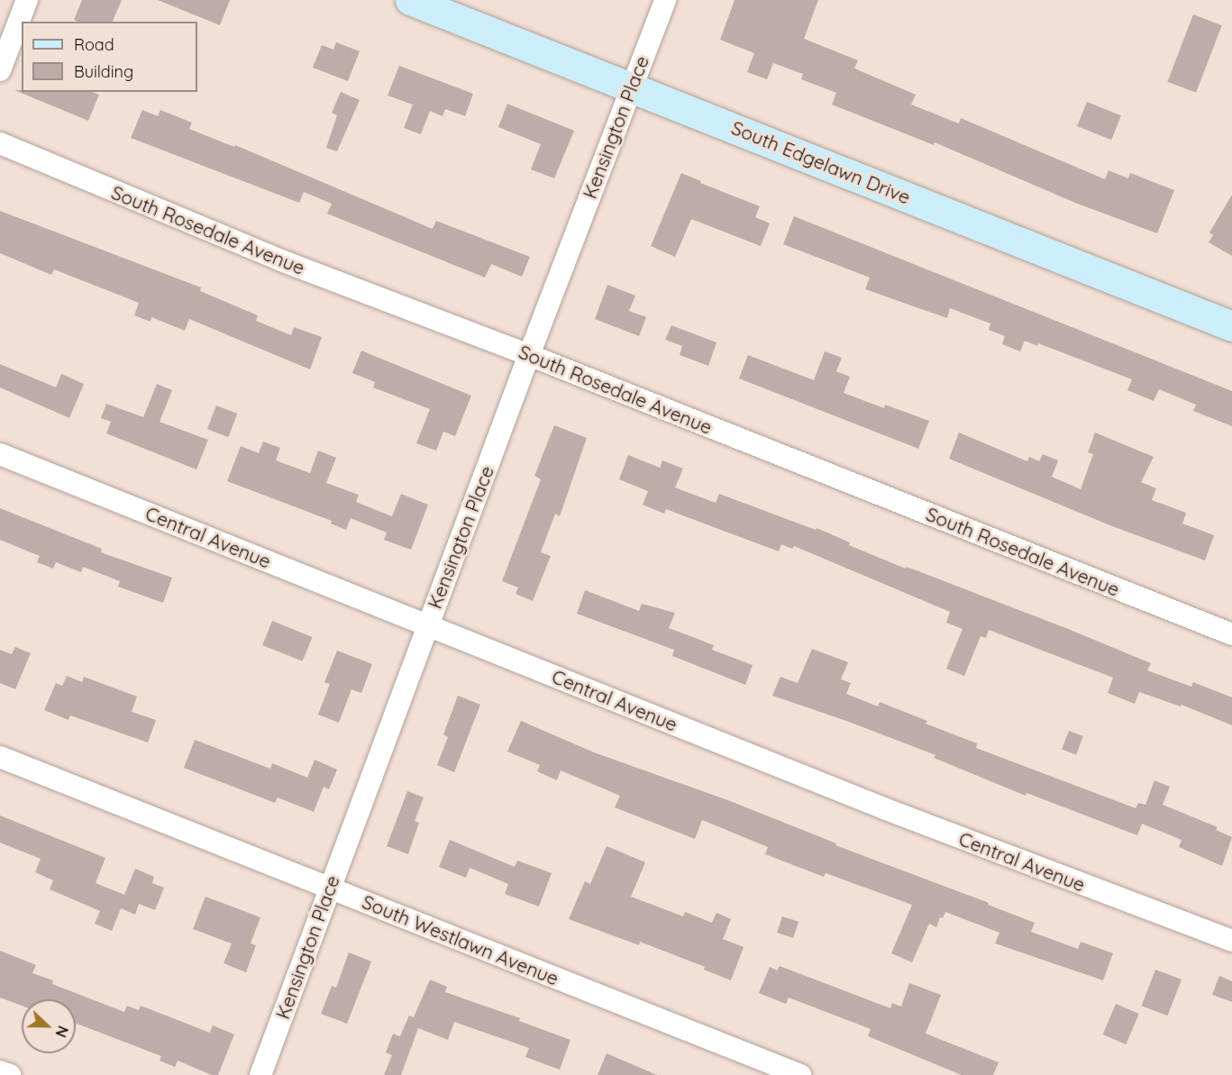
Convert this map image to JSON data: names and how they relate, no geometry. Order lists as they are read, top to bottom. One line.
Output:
{"streets":{"street":["Kensington Place","South Edgelawn Drive","South Rosedale Avenue","Central Avenue","South Westlawn Avenue"]},"crossings":[["Kensington Place","South Edgelawn Drive"],["Kensington Place","South Rosedale Avenue"],["Kensington Place","Central Avenue"],["Kensington Place","South Westlawn Avenue"]],"legend":["Road","Building"],"north":"right"}
